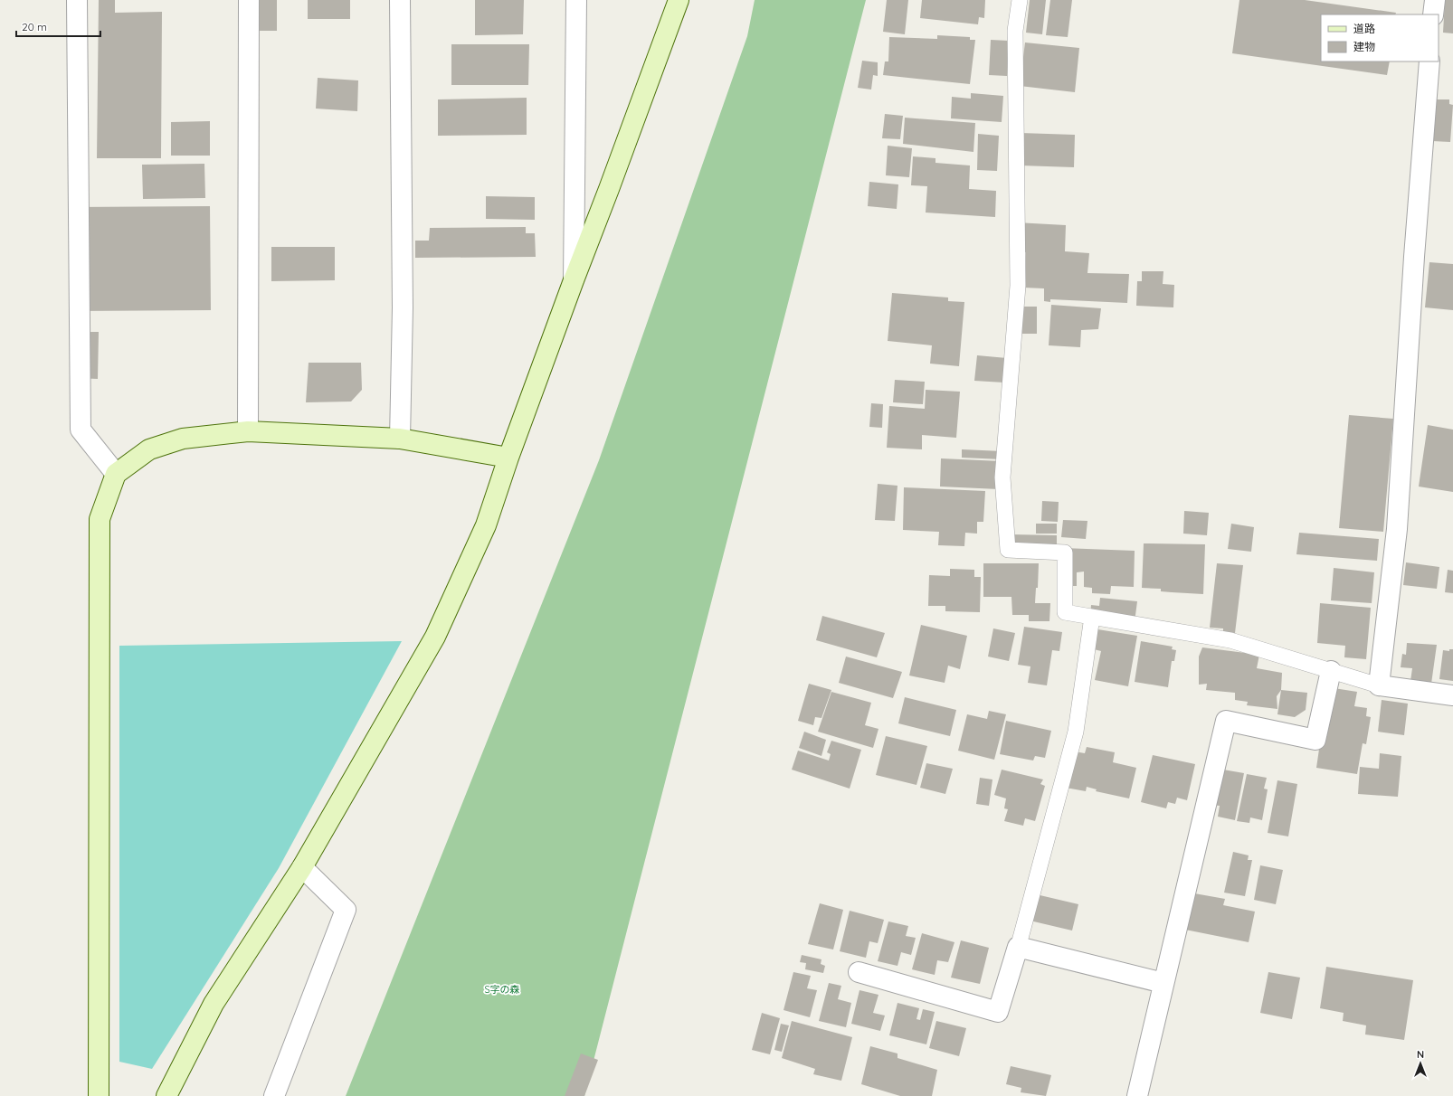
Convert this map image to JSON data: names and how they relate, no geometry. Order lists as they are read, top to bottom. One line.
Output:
{"parks":["S字の森"],"legend":["道路","建物"],"scale_bar":"20 m","north":"top"}
